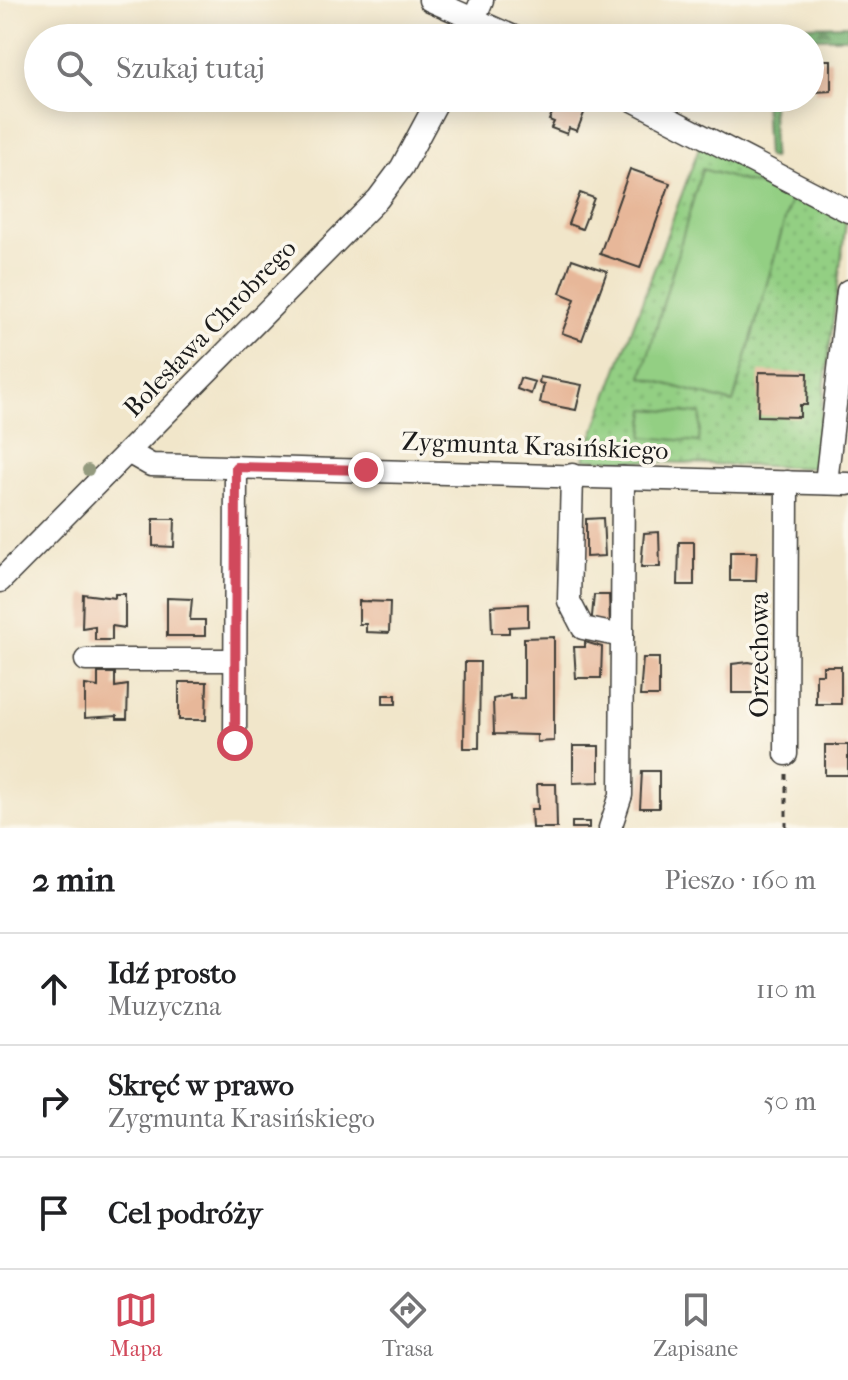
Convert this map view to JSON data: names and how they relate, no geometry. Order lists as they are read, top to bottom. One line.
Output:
{"streets":{"street":["Bolesława Chrobrego","Zygmunta Krasińskiego","Orzechowa"]},"crossings":[["Bolesława Chrobrego","Zygmunta Krasińskiego"],["Zygmunta Krasińskiego","Orzechowa"]],"page":{"search":"Szukaj tutaj","heading":["2 min","Pieszo · 160 m"],"list":[["Idź prosto","Muzyczna","110 m"],["Skręć w prawo","Zygmunta Krasińskiego","50 m"],"Cel podróży"],"nav":["Mapa","Trasa","Zapisane"]}}
